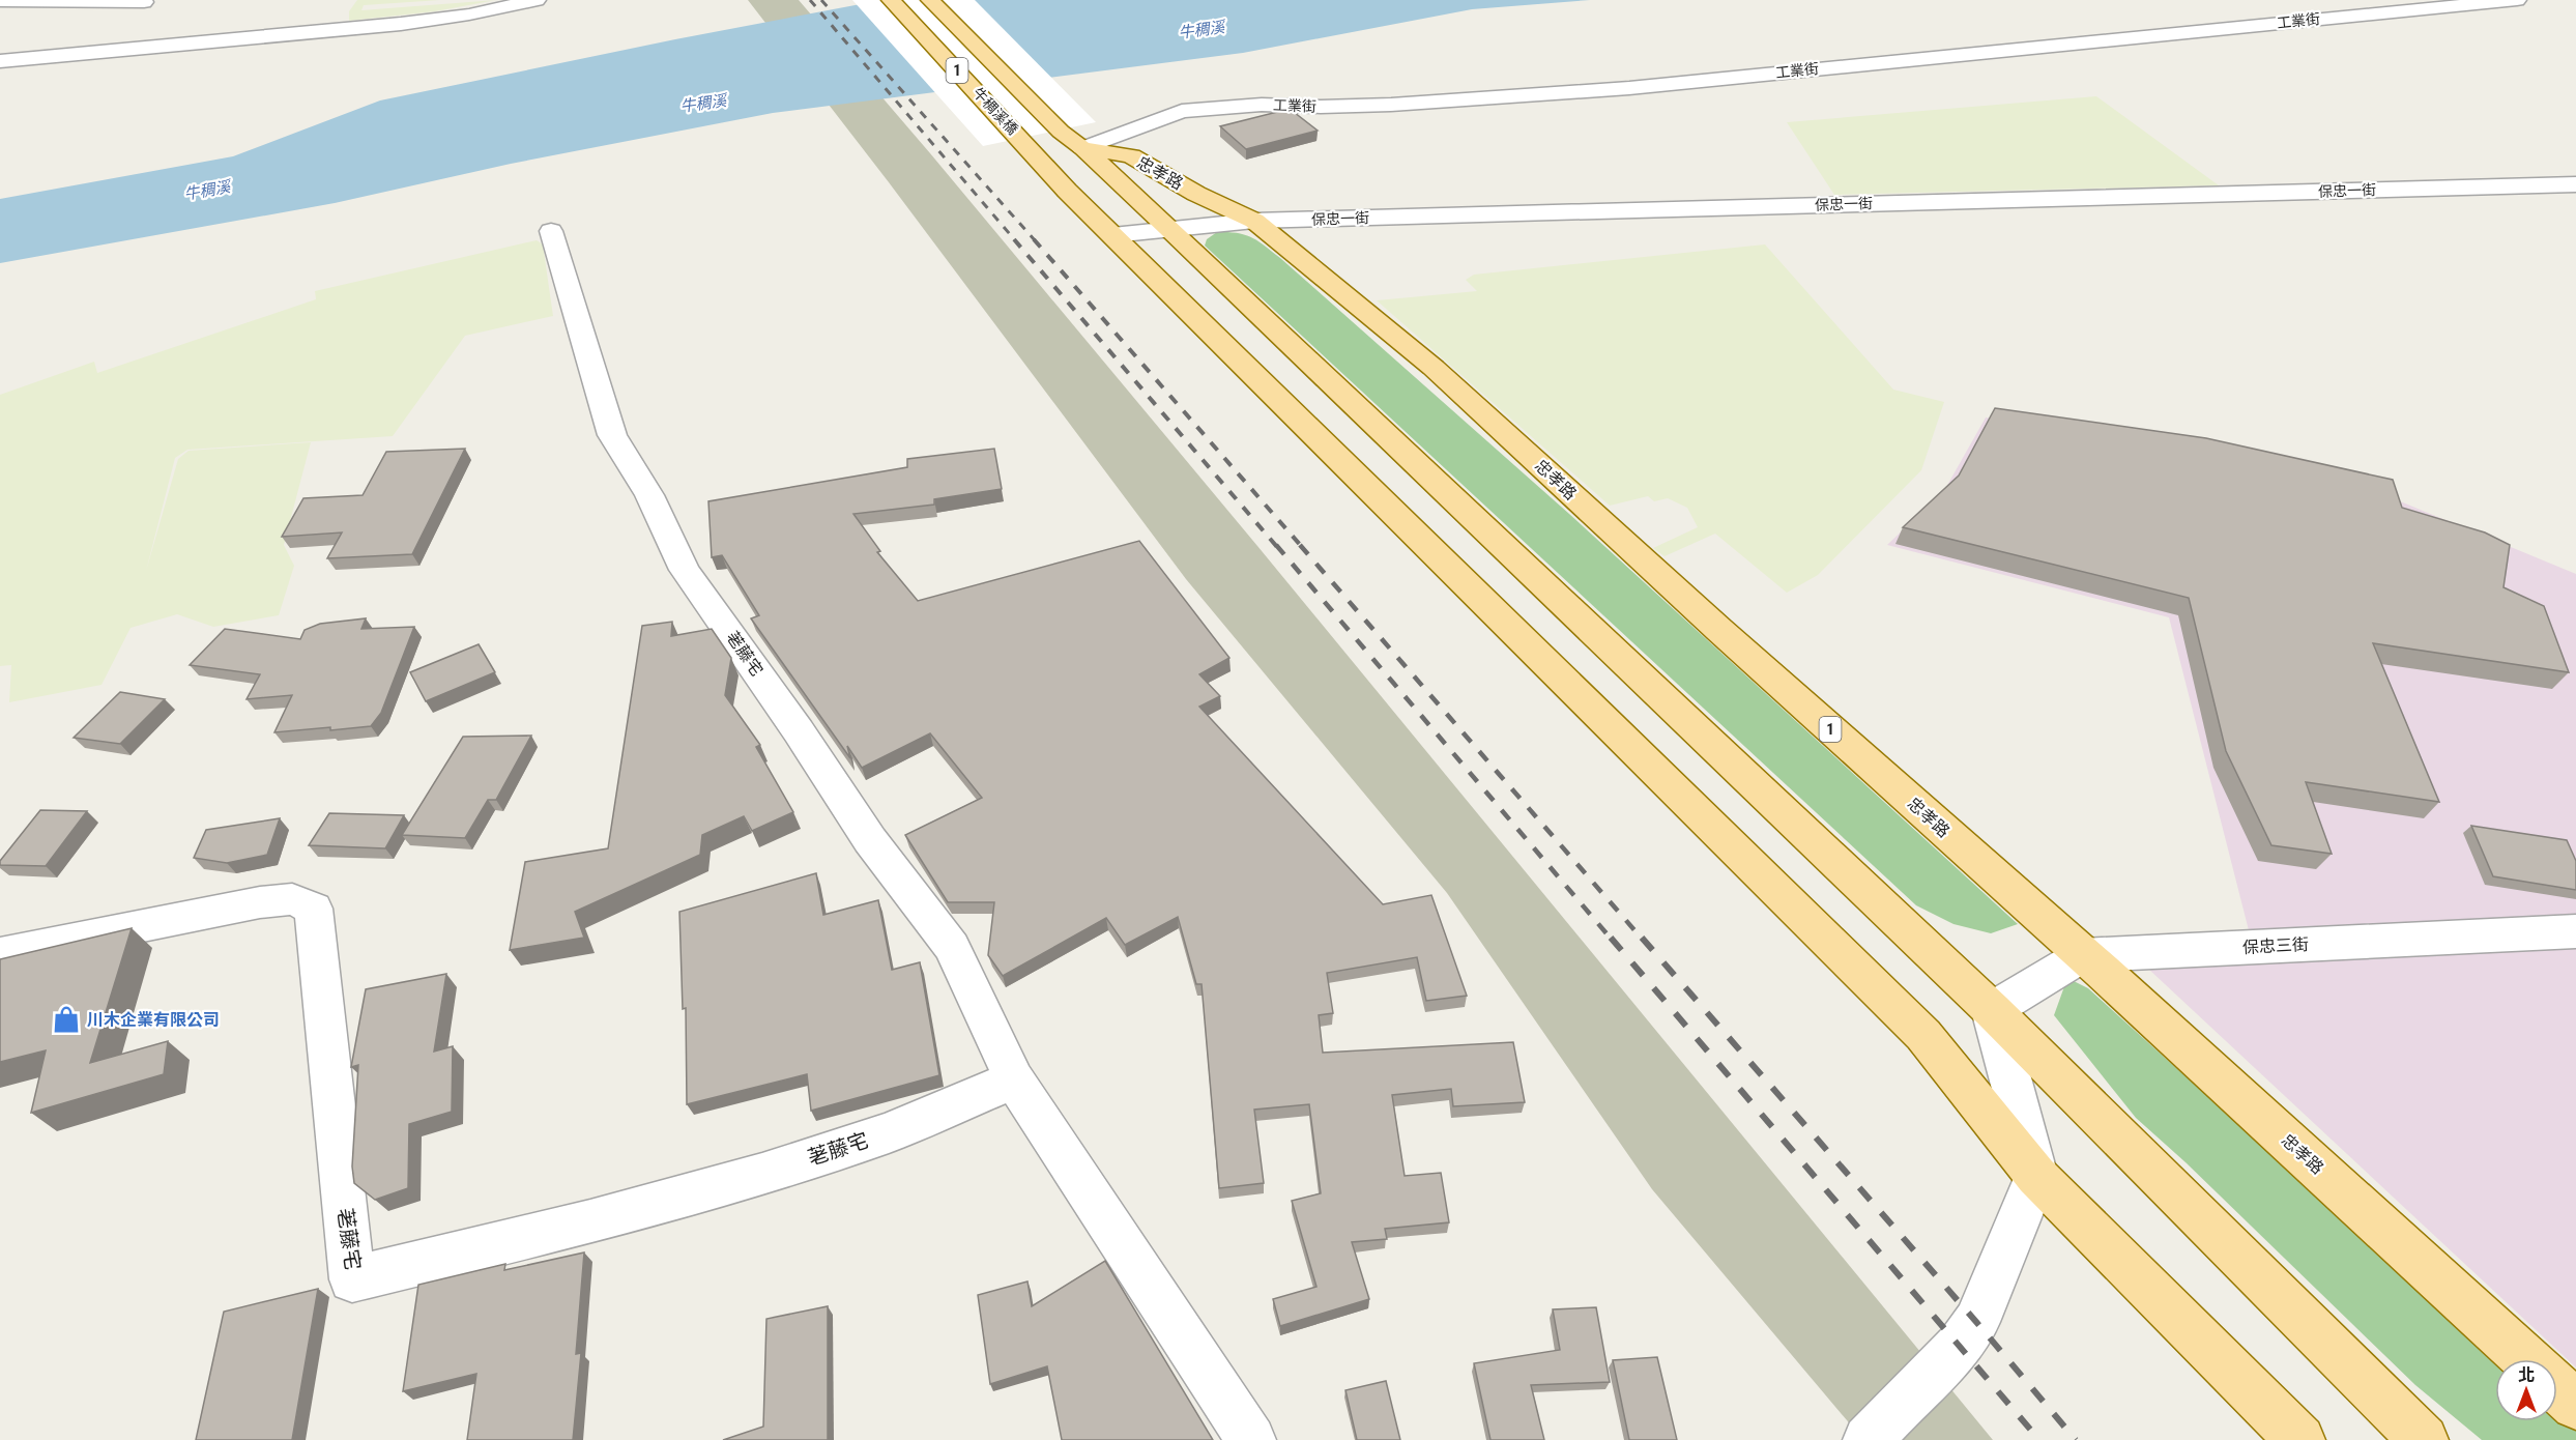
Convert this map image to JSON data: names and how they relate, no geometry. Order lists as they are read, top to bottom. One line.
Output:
{"streets":{"main road":["1","牛稠溪橋","忠孝路"],"street":["工業街","保忠一街","荖藤宅","保忠三街"]},"crossings":[["工業街","牛稠溪橋"],["工業街","忠孝路"],["1","牛稠溪橋"],["1","保忠一街"],["牛稠溪橋","忠孝路"],["牛稠溪橋","保忠一街"],["忠孝路","保忠一街"],["忠孝路","保忠三街"]],"water":["牛稠溪"],"places":{"shop":["川木企業有限公司"]},"north":"top"}
